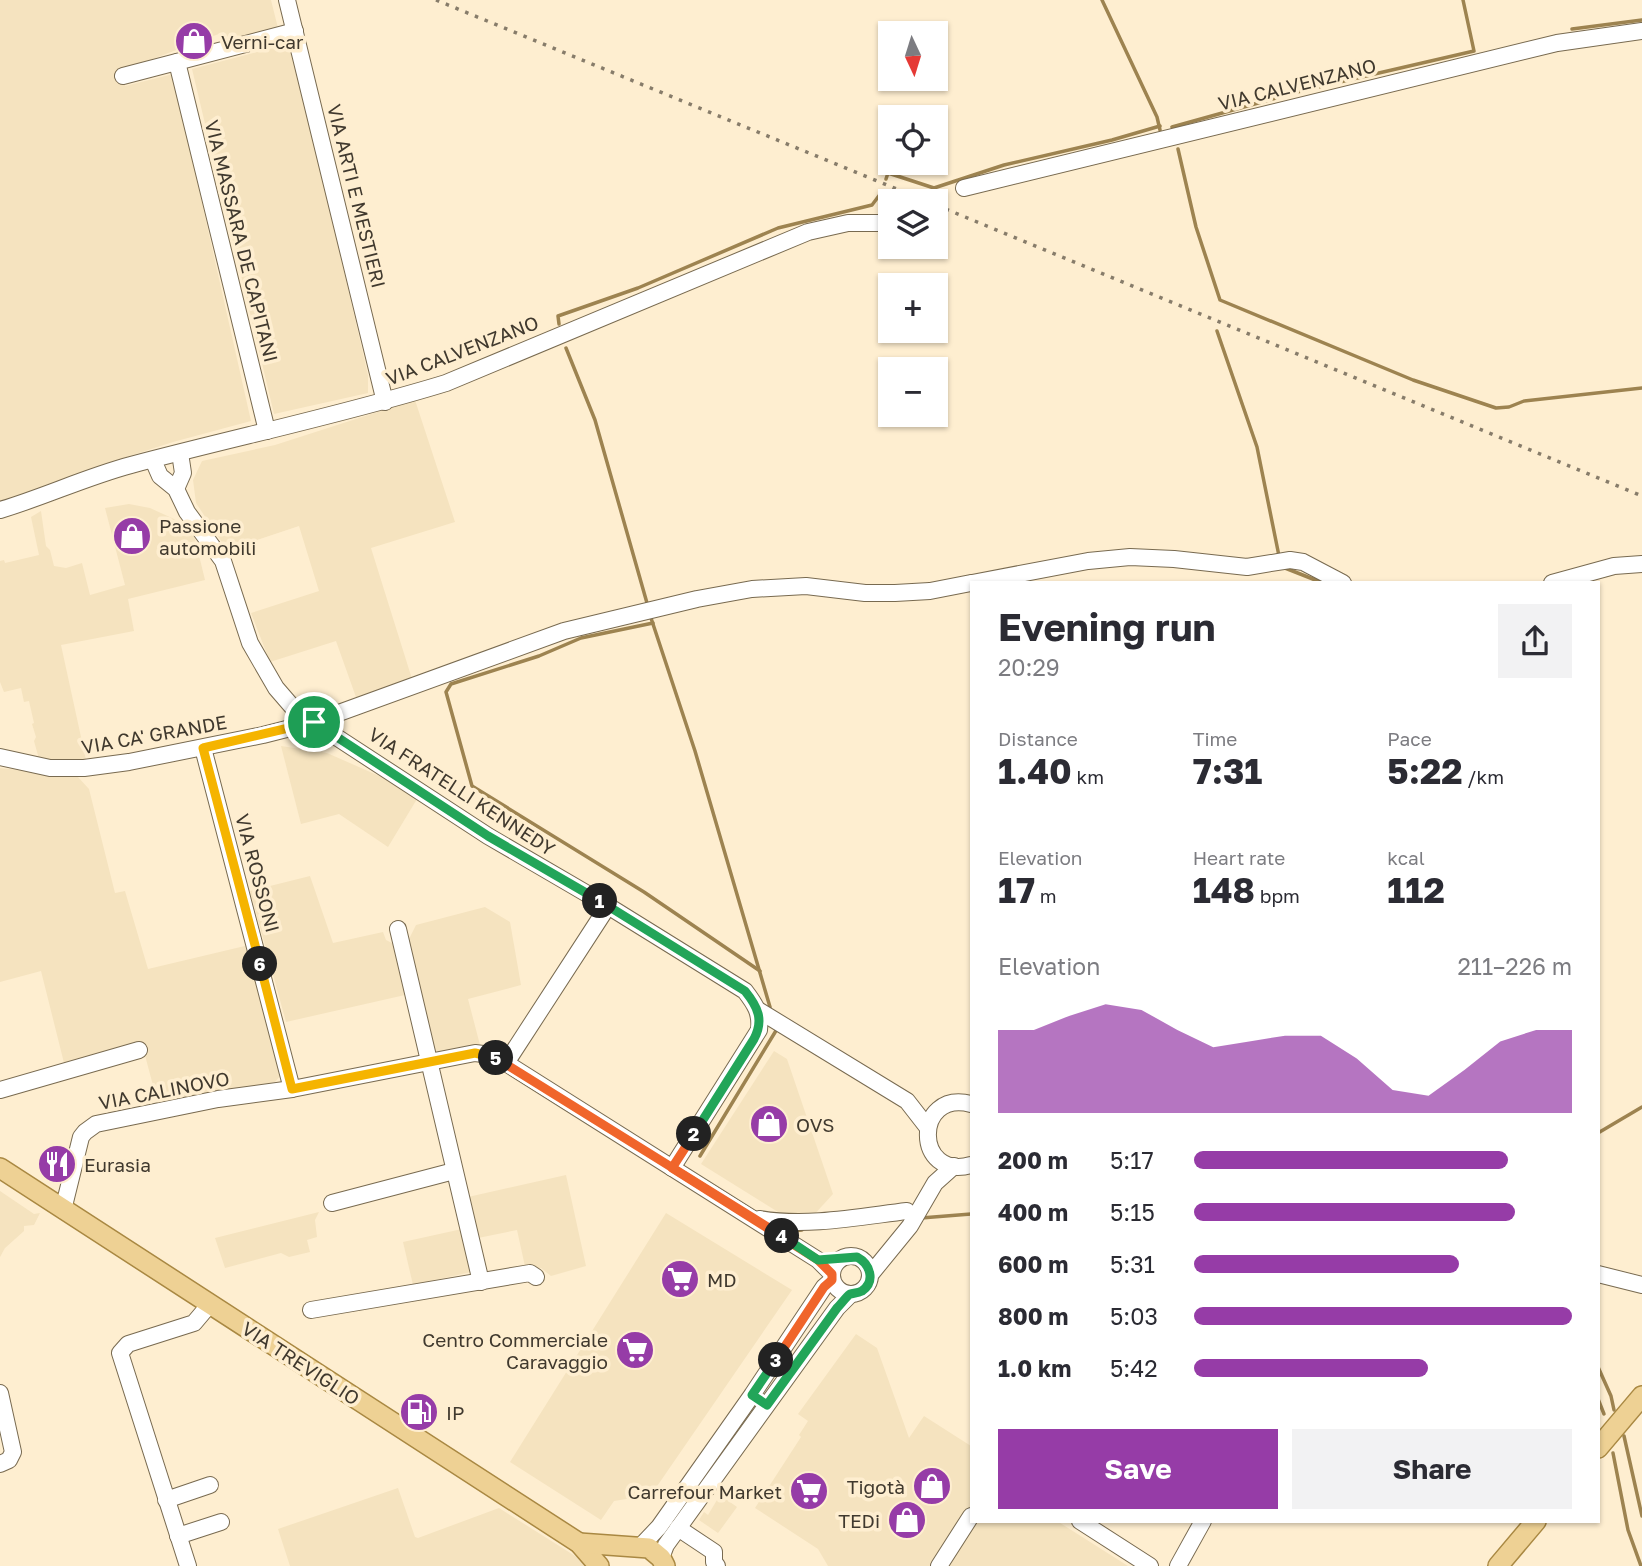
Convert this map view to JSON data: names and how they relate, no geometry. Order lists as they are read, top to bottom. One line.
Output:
{"streets":{"main road":["VIA TREVIGLIO"],"street":["VIA CALVENZANO","VIA ARTI E MESTIERI","VIA MASSARA DE CAPITANI","VIA CA' GRANDE","VIA FRATELLI KENNEDY","VIA ROSSONI","VIA CALINOVO"]},"crossings":[["VIA CALVENZANO","VIA ARTI E MESTIERI"],["VIA CALVENZANO","VIA MASSARA DE CAPITANI"],["VIA CALVENZANO","VIA FRATELLI KENNEDY"],["VIA CA' GRANDE","VIA FRATELLI KENNEDY"],["VIA CA' GRANDE","VIA ROSSONI"],["VIA ROSSONI","VIA CALINOVO"],["VIA CALINOVO","VIA TREVIGLIO"]],"places":{"shop":["Verni-car","Passione automobili","OVS","Tigotà","TEDi"],"restaurant":["Eurasia"],"supermarket":["MD","Centro Commerciale Caravaggio","Carrefour Market"],"fuel station":["IP"]},"north":"bottom","page":{"map_buttons":["+","−"],"heading":["Evening run","20:29"],"stats":[["Distance","1.40 km"],["Time","7:31"],["Pace","5:22 /km"],["Elevation","17 m"],["Heart rate","148 bpm"],["kcal","112"]],"pins":["1","6","5","2","4","3"],"chart":["Elevation","211–226 m"],"list":[{"name":"200 m","note":"5:17"},{"name":"400 m","note":"5:15"},{"name":"600 m","note":"5:31"},{"name":"800 m","note":"5:03"},{"name":"1.0 km","note":"5:42"}],"buttons":["Save","Share"]}}
